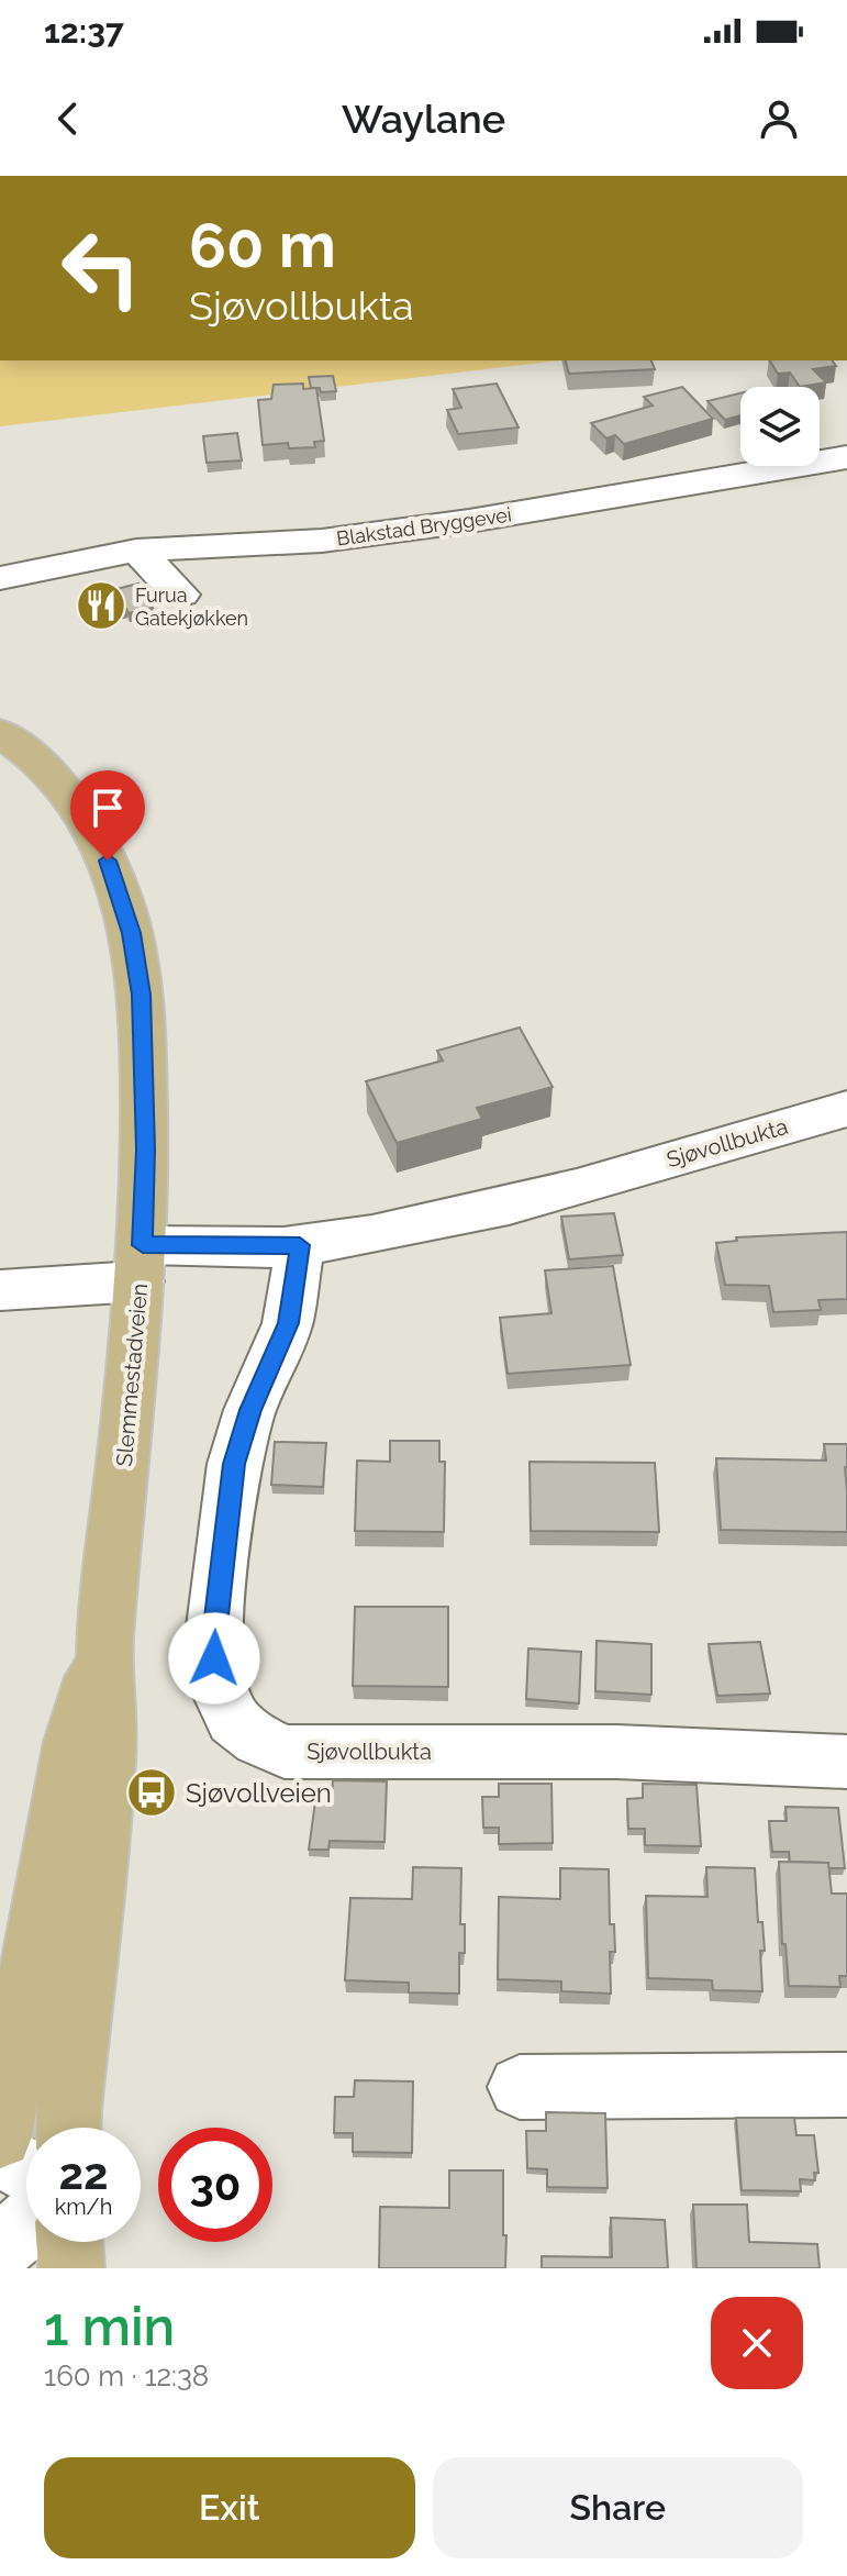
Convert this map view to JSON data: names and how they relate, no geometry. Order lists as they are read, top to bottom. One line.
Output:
{"streets":{"main road":["Slemmestadveien"],"street":["Blakstad Bryggevei","Sjøvollbukta"]},"crossings":[["Sjøvollbukta","Slemmestadveien"]],"places":{"restaurant":["Furua Gatekjøkken"],"bus stop":["Sjøvollveien"]},"page":{"status":"12:37","header":"Waylane","turn":["60 m","Sjøvollbukta"],"speed":"22 km/h","limit":"30","heading":["1 min","160 m · 12:38"],"buttons":["Exit","Share"]}}
